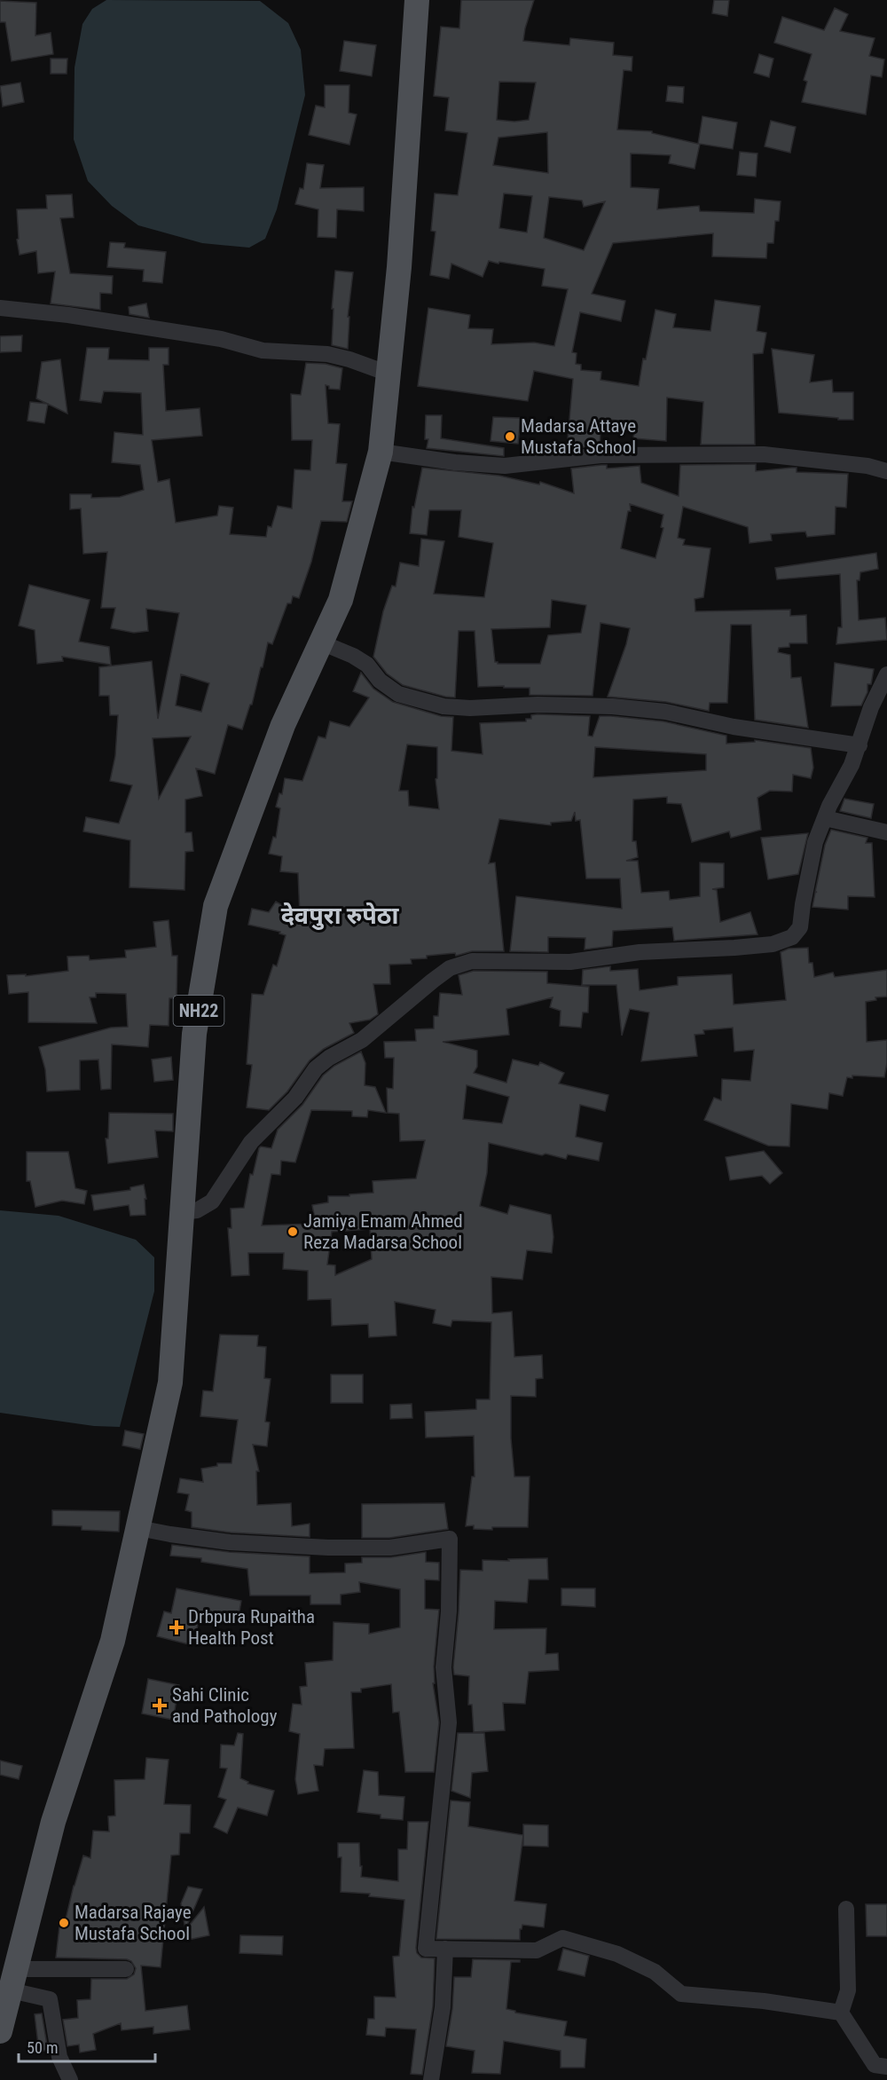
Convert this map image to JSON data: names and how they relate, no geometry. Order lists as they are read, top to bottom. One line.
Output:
{"streets":{"main road":["NH22"]},"districts":["देवपुरा रुपेठा"],"places":{"other":["Madarsa Attaye Mustafa School","Jamiya Emam Ahmed Reza Madarsa School","Madarsa Rajaye Mustafa School"],"health":["Drbpura Rupaitha Health Post","Sahi Clinic and Pathology"]},"scale_bar":"50 m"}
